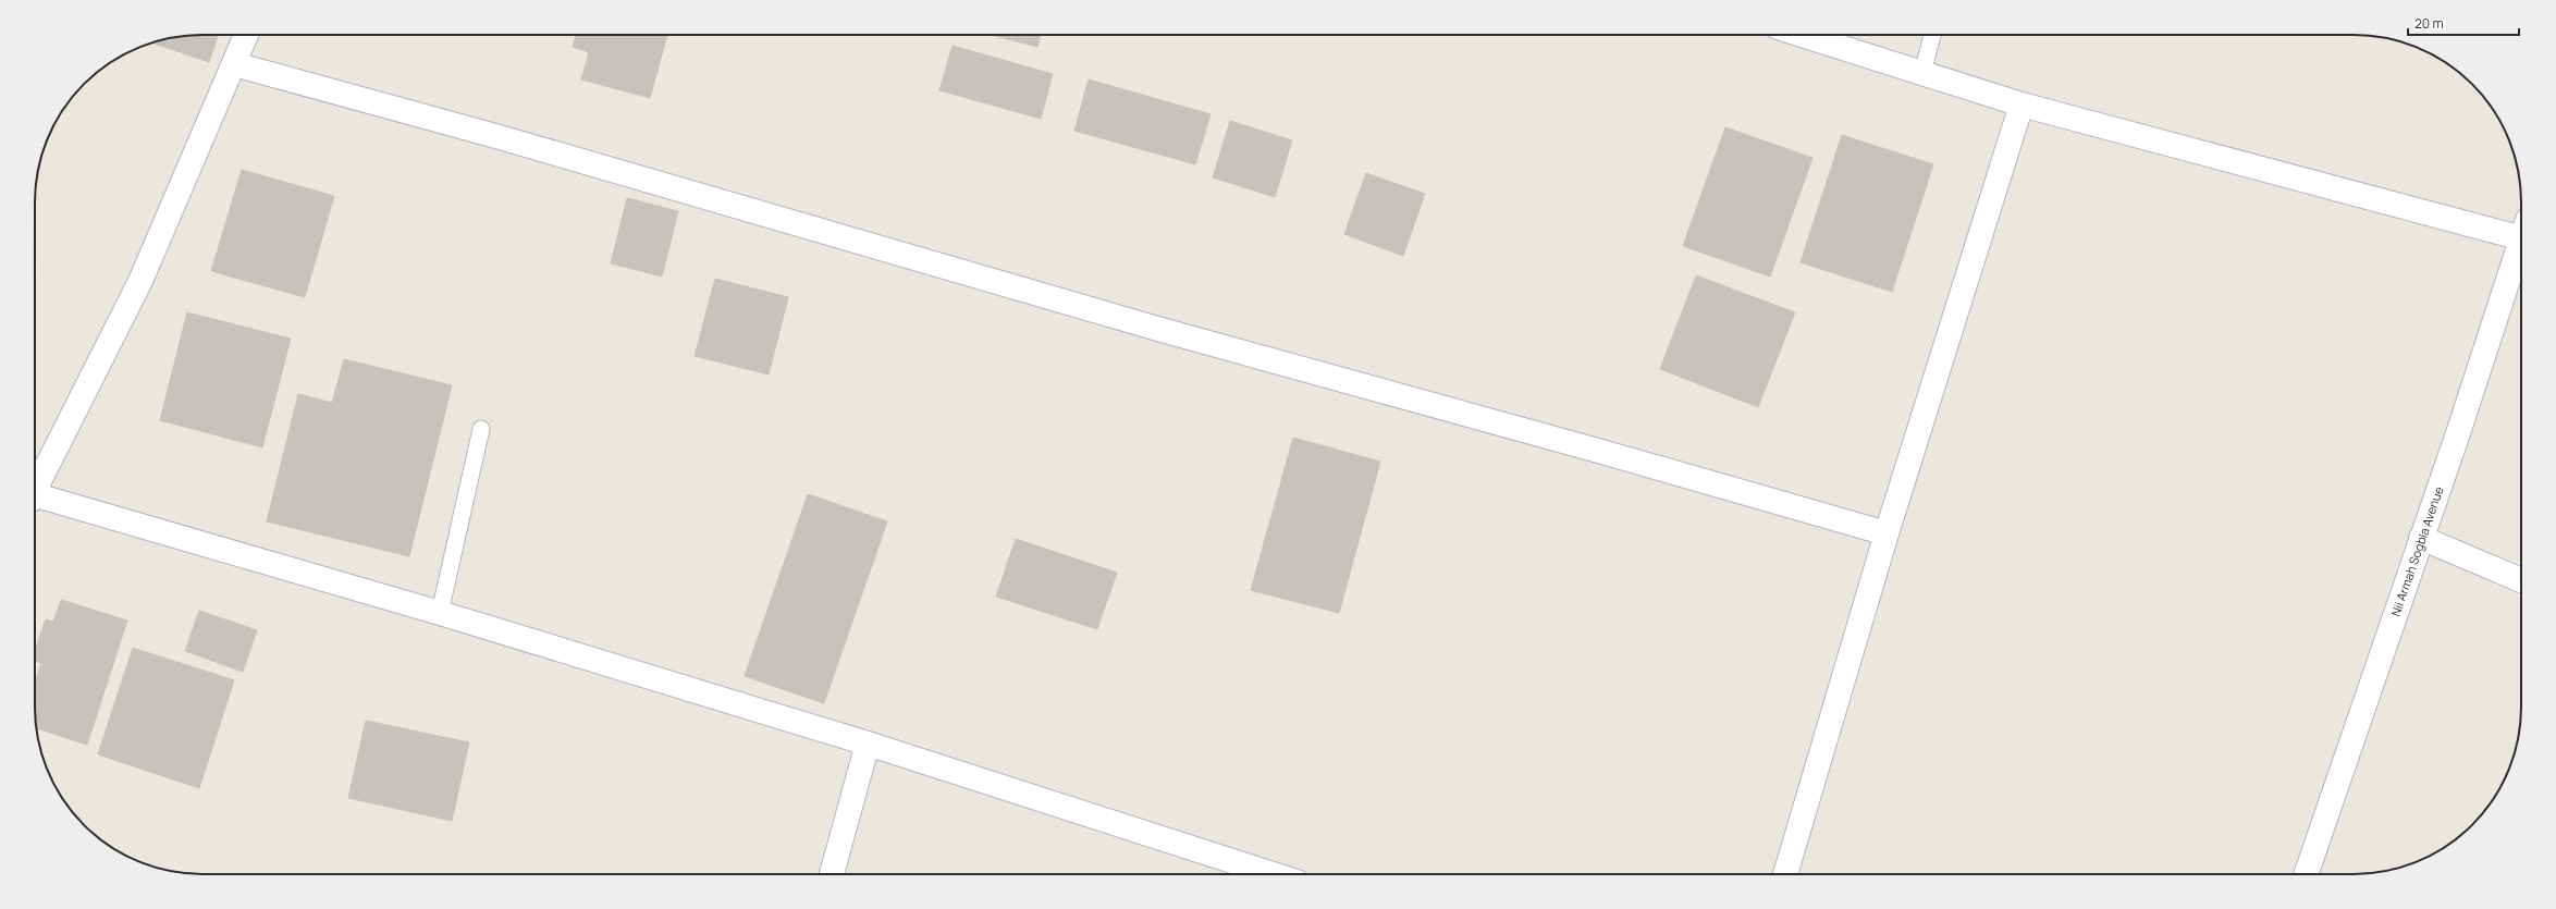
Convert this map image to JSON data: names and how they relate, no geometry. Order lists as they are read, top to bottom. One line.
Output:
{"streets":{"street":["Nii Armah Sogbla Avenue"]},"scale_bar":"20 m"}
